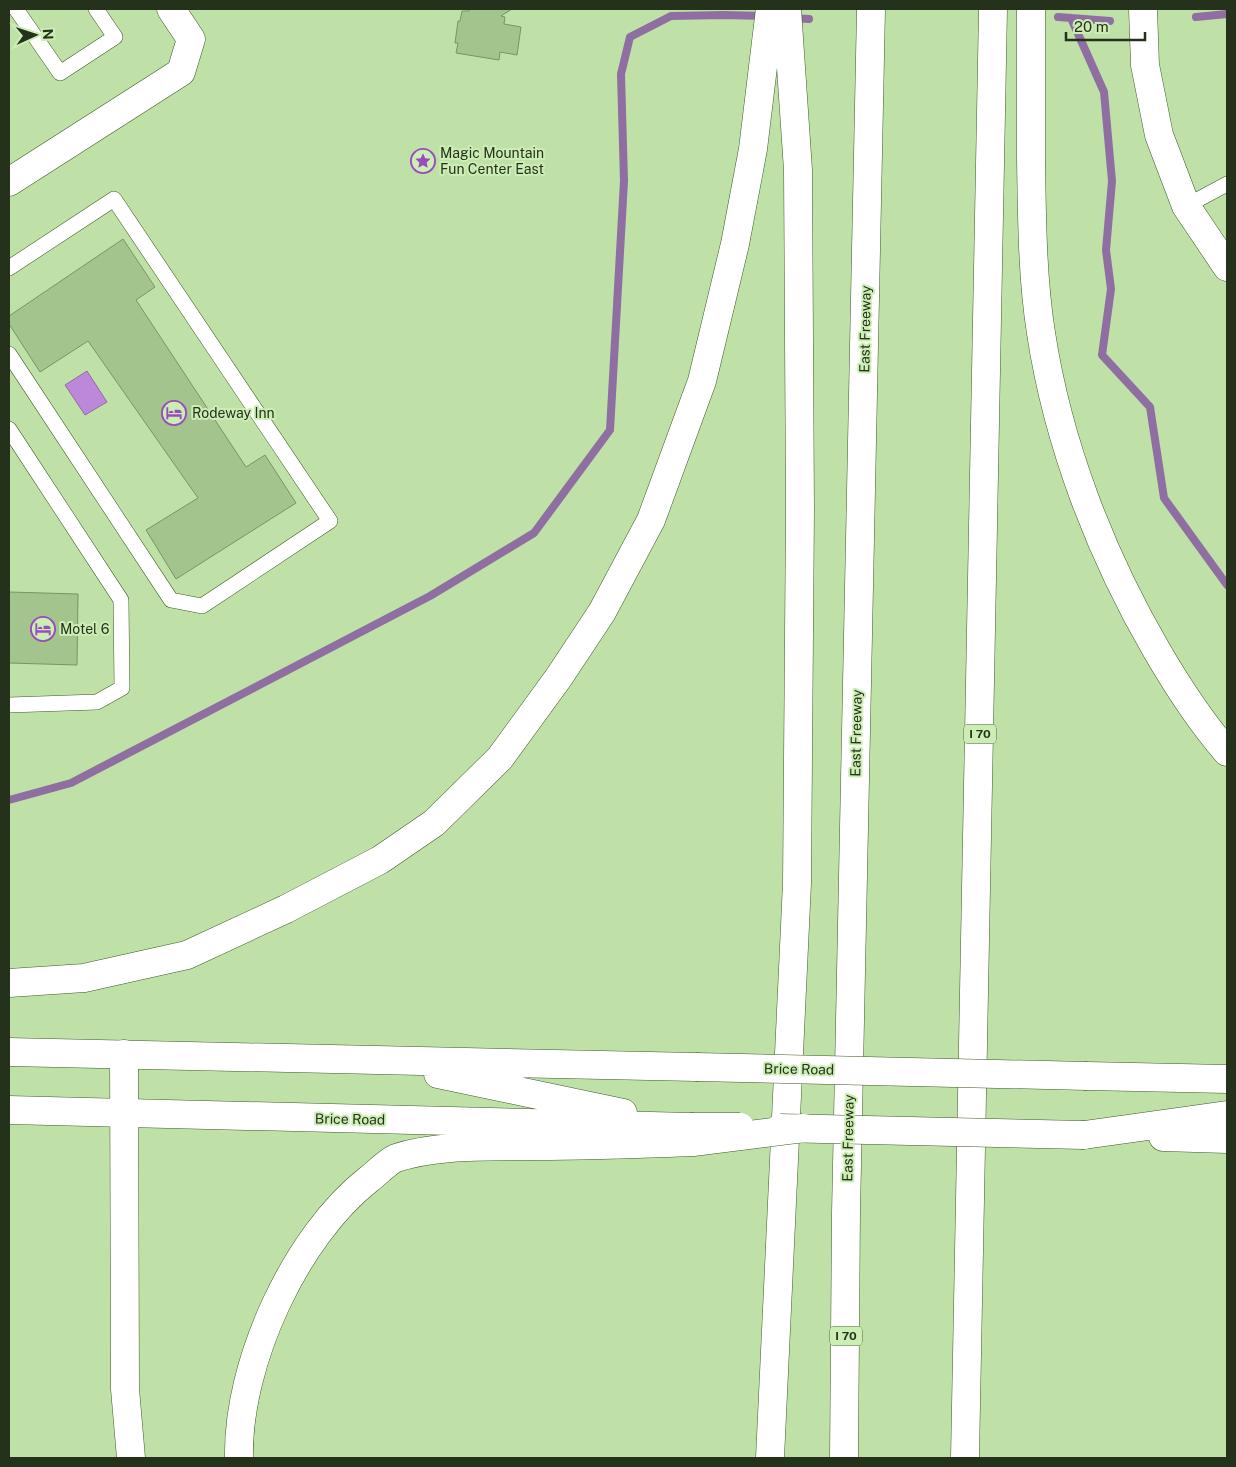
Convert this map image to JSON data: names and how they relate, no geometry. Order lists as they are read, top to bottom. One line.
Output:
{"streets":{"main road":["East Freeway","I 70","Brice Road"]},"places":{"place":["Magic Mountain Fun Center East"],"hotel":["Rodeway Inn","Motel 6"]},"scale_bar":"20 m","north":"right"}
